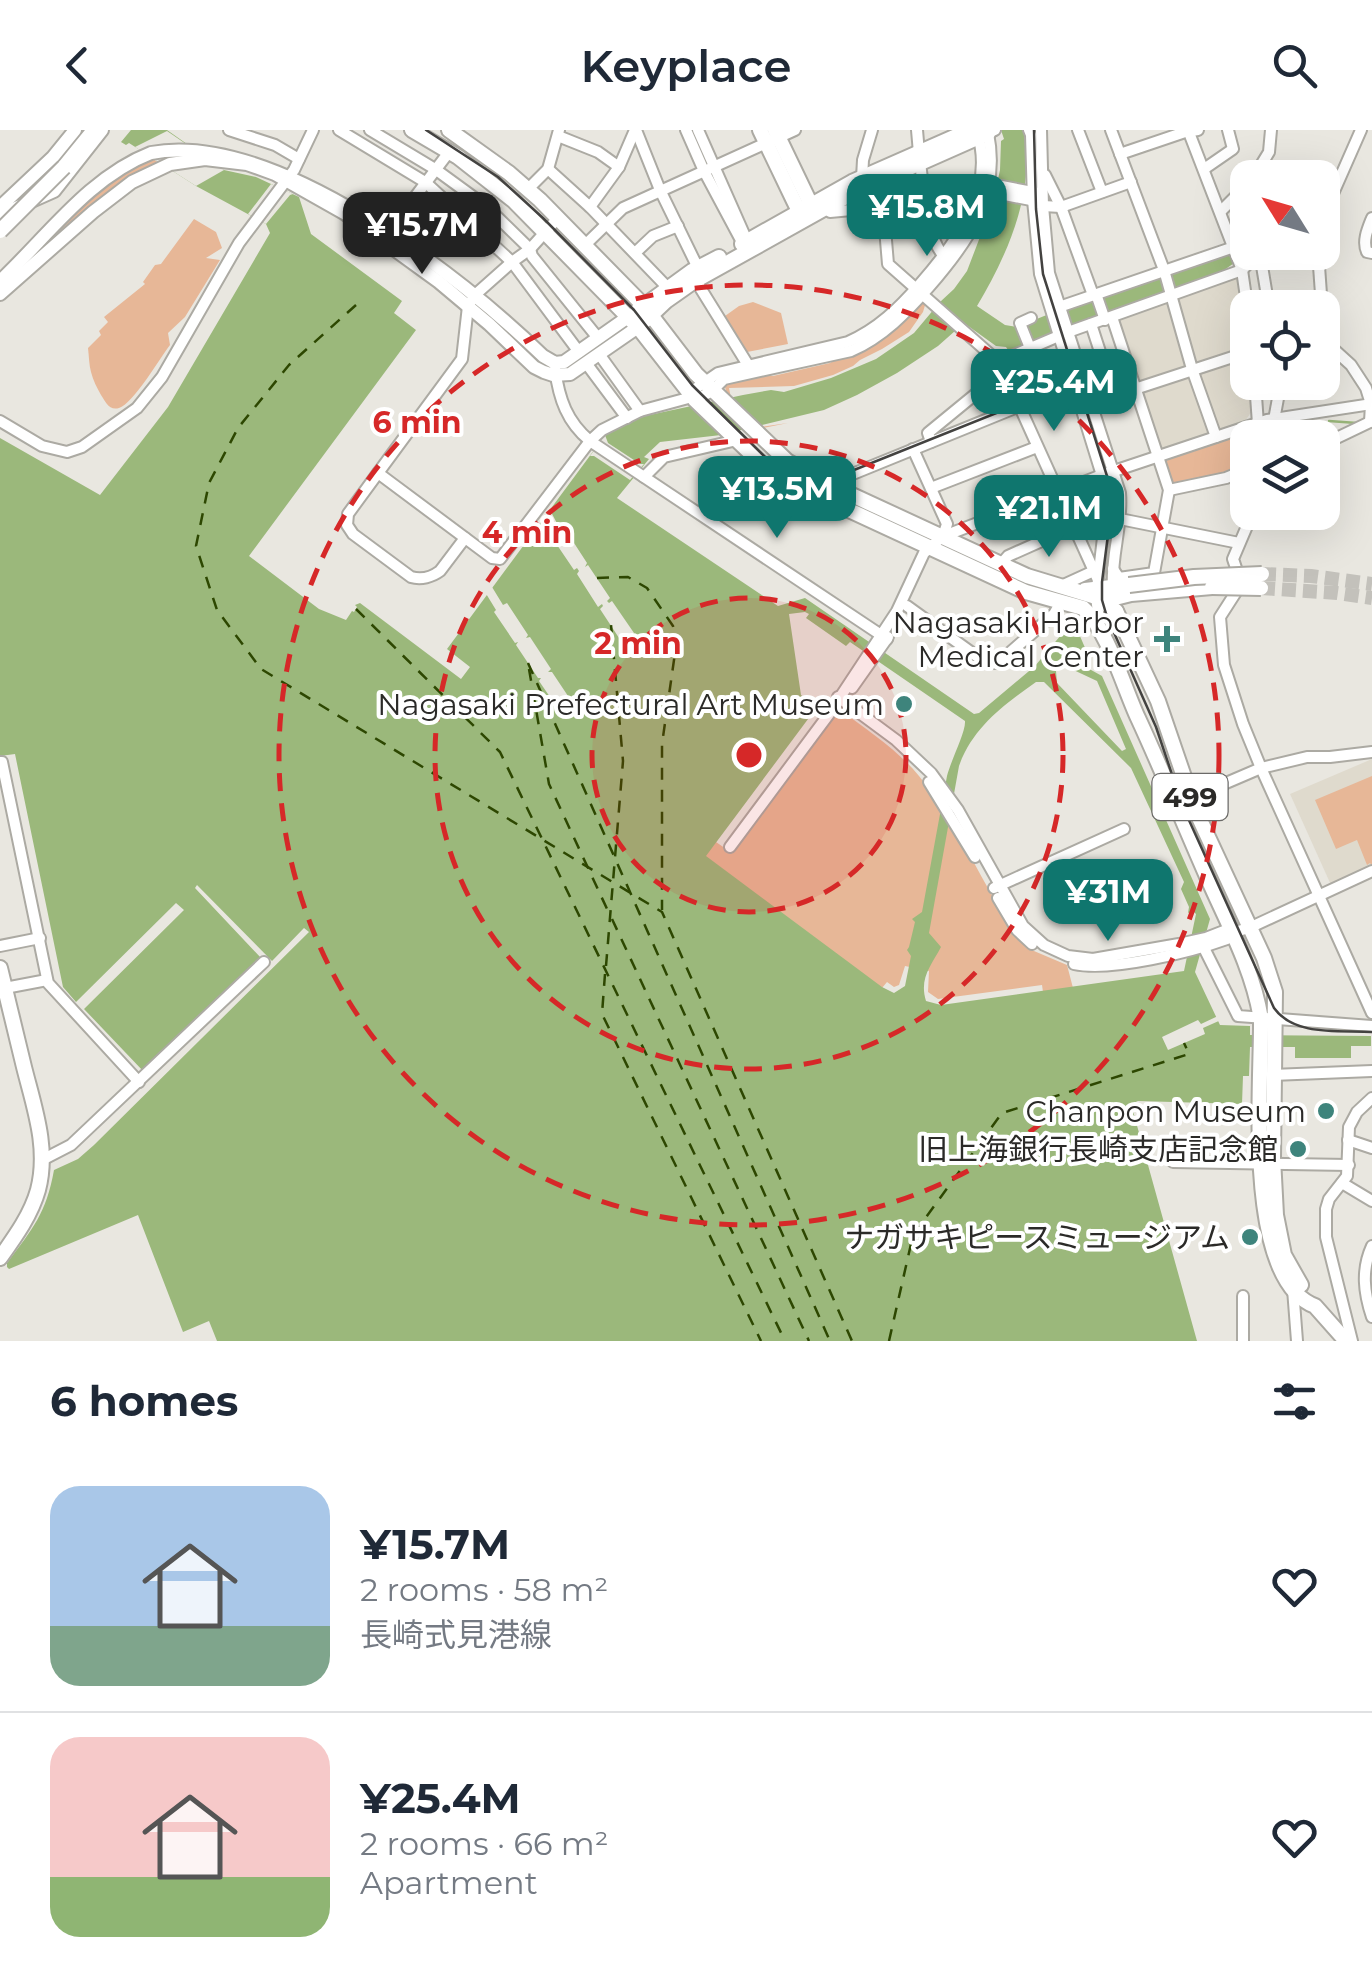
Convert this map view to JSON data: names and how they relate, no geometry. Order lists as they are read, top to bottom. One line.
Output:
{"streets":{"highway":["499"]},"places":{"health":["Nagasaki Harbor Medical Center"],"other":["Nagasaki Prefectural Art Museum","Chanpon Museum","旧上海銀行長崎支店記念館","ナガサキピースミュージアム"]},"north":"top left","page":{"header":"Keyplace","price":["¥15.8M","¥15.7M","¥25.4M","¥13.5M","¥21.1M","¥31M"],"heading":"6 homes","list":[{"name":"¥15.7M","note":"2 rooms · 58 m² · 長崎式見港線"},{"name":"¥25.4M","note":"2 rooms · 66 m² · Apartment"}]},"rings":["6 min","4 min","2 min"]}
